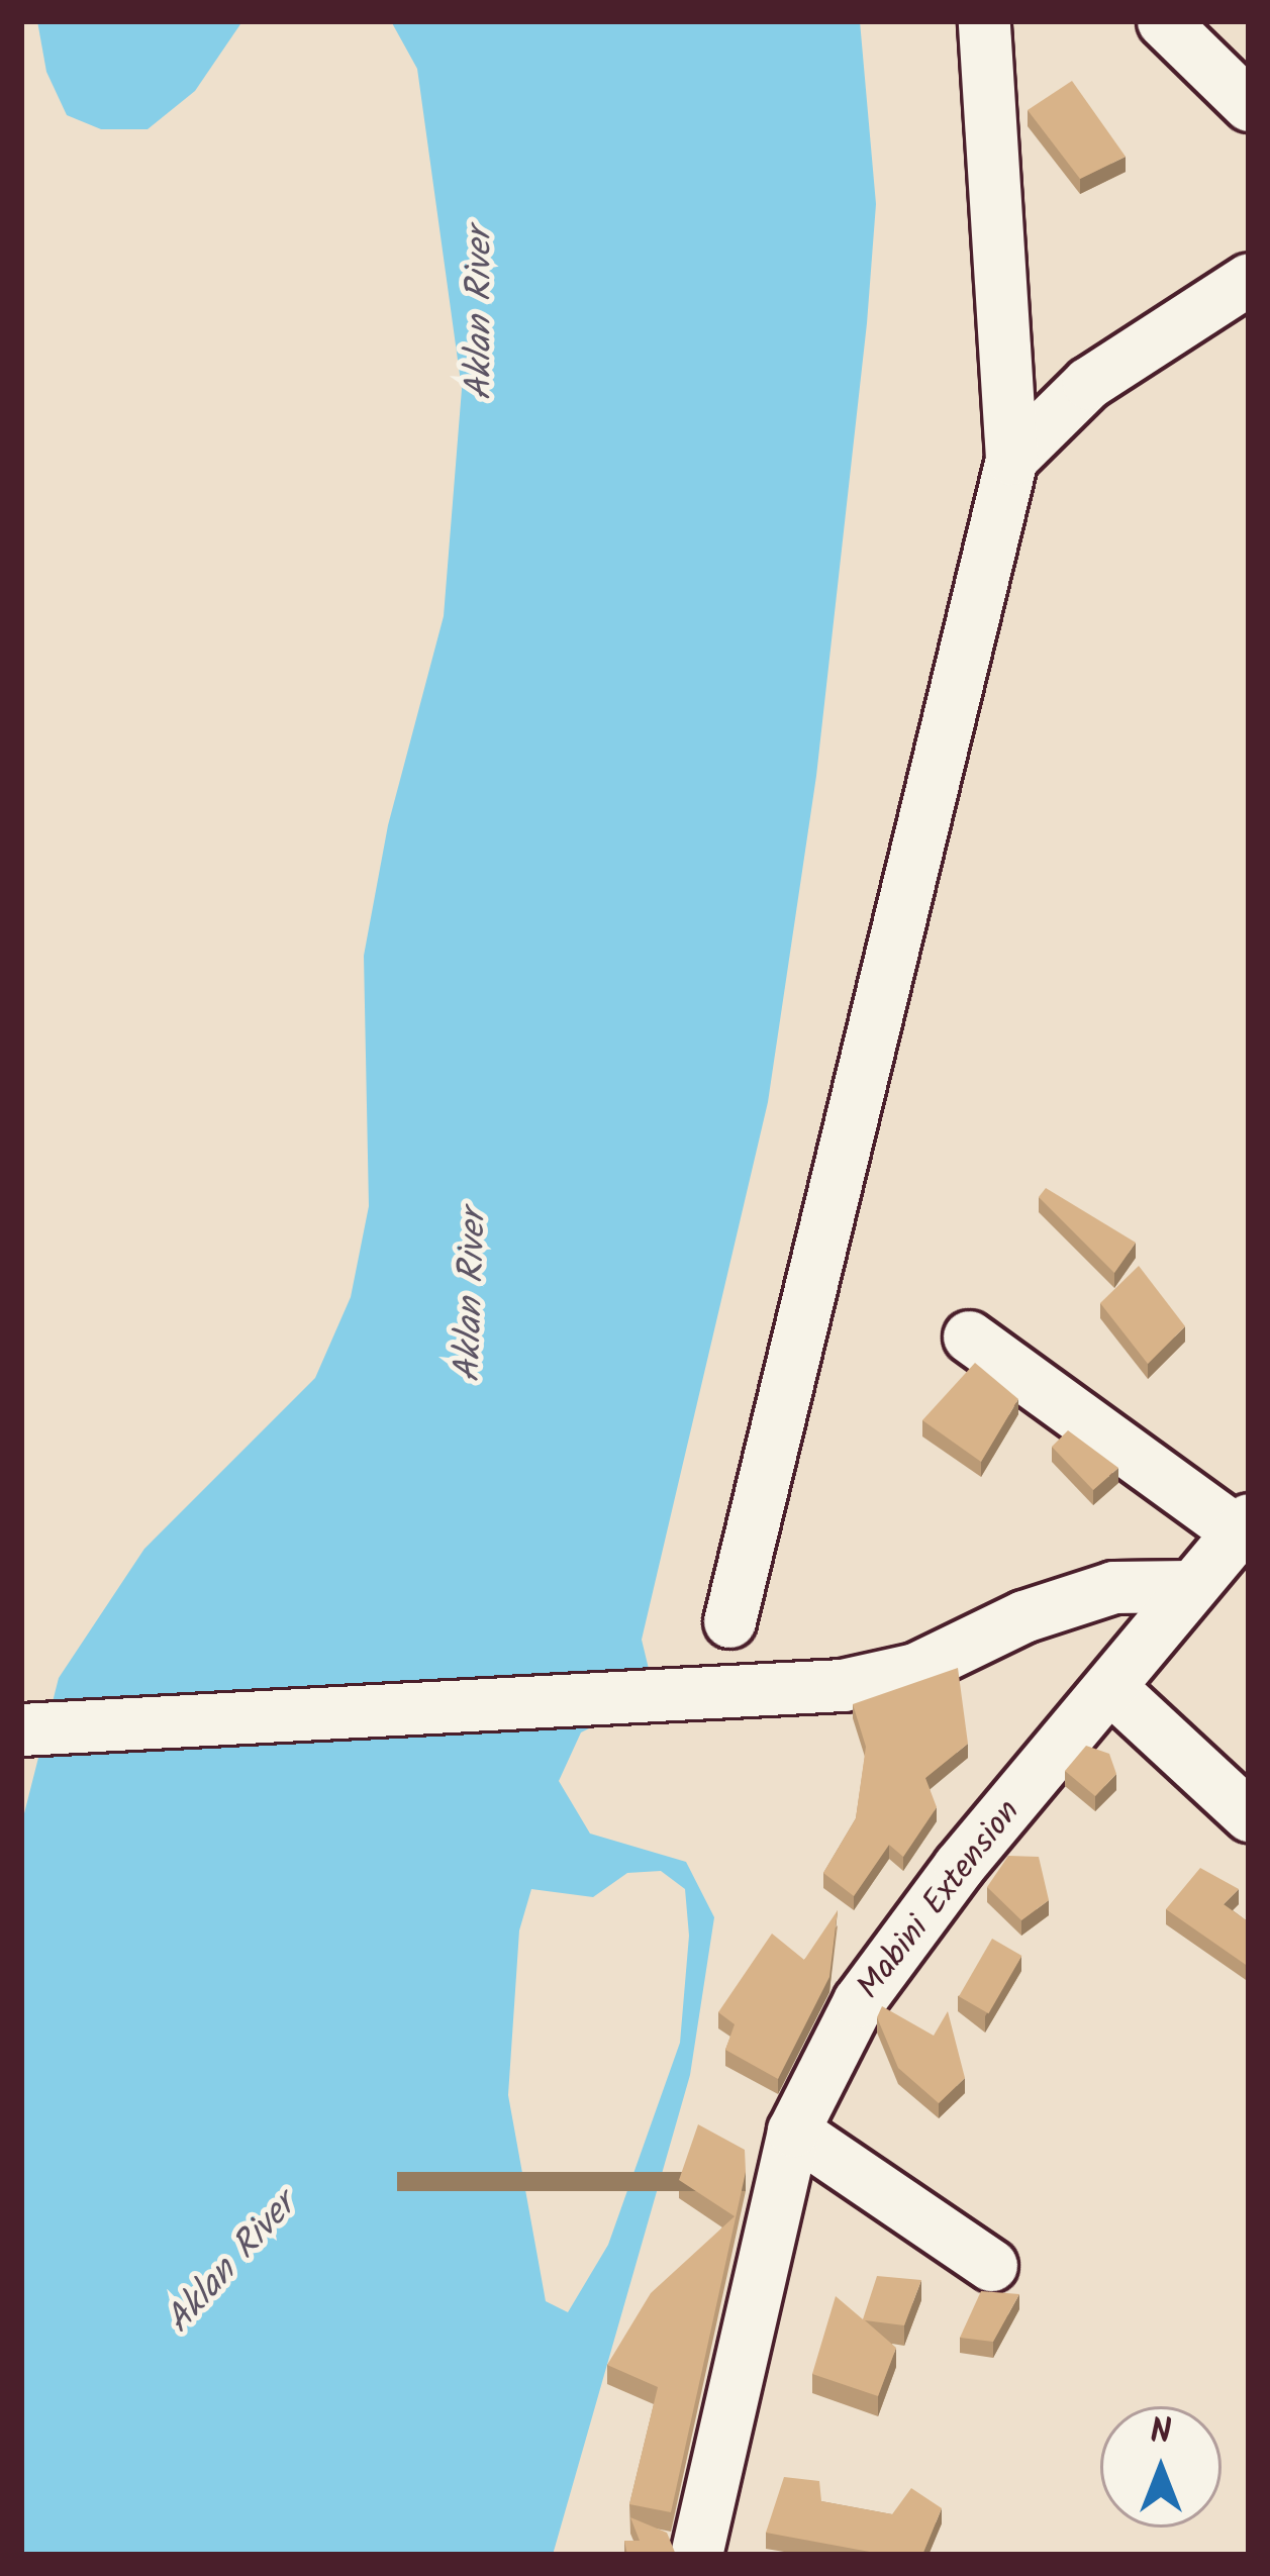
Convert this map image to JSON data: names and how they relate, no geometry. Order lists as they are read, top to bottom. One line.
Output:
{"streets":{"street":["Mabini Extension"]},"water":["Aklan River"],"north":"top"}
